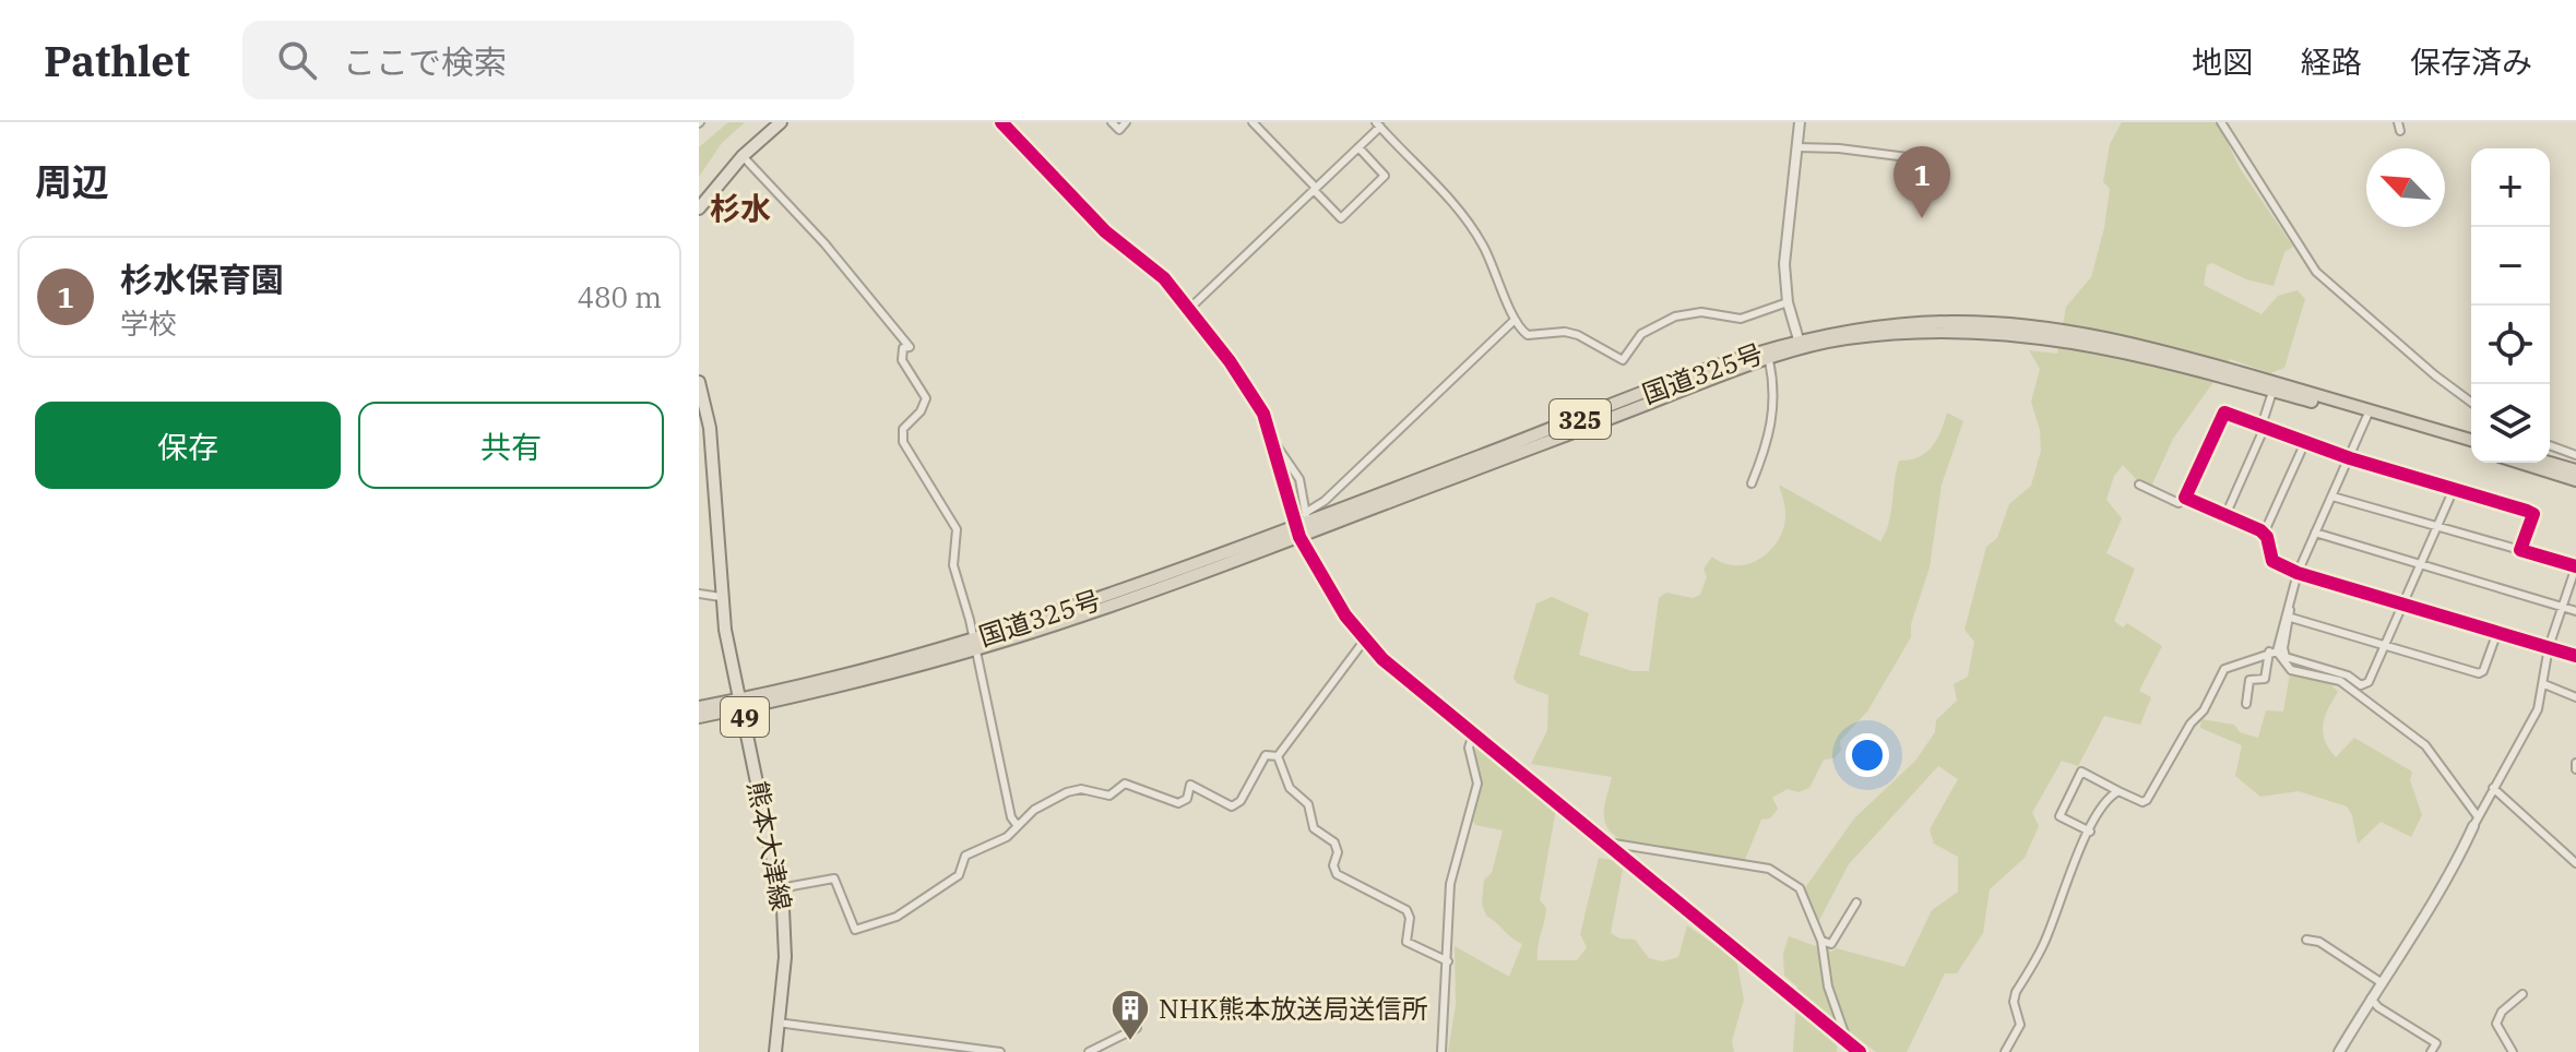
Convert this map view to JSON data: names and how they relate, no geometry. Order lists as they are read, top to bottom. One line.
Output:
{"streets":{"highway":["国道325号","325"],"main road":["49","熊本大津線"]},"crossings":[["国道325号","熊本大津線"]],"districts":["杉水"],"places":{"building":["NHK熊本放送局送信所"]},"north":"top left","page":{"header":"Pathlet","search":"ここで検索","nav":["地図","経路","保存済み"],"heading":"周辺","pins":"1","map_buttons":["+","−"],"list":[{"mark":"1","name":"杉水保育園","note":"学校","value":"480 m"}],"buttons":["保存","共有"]}}
